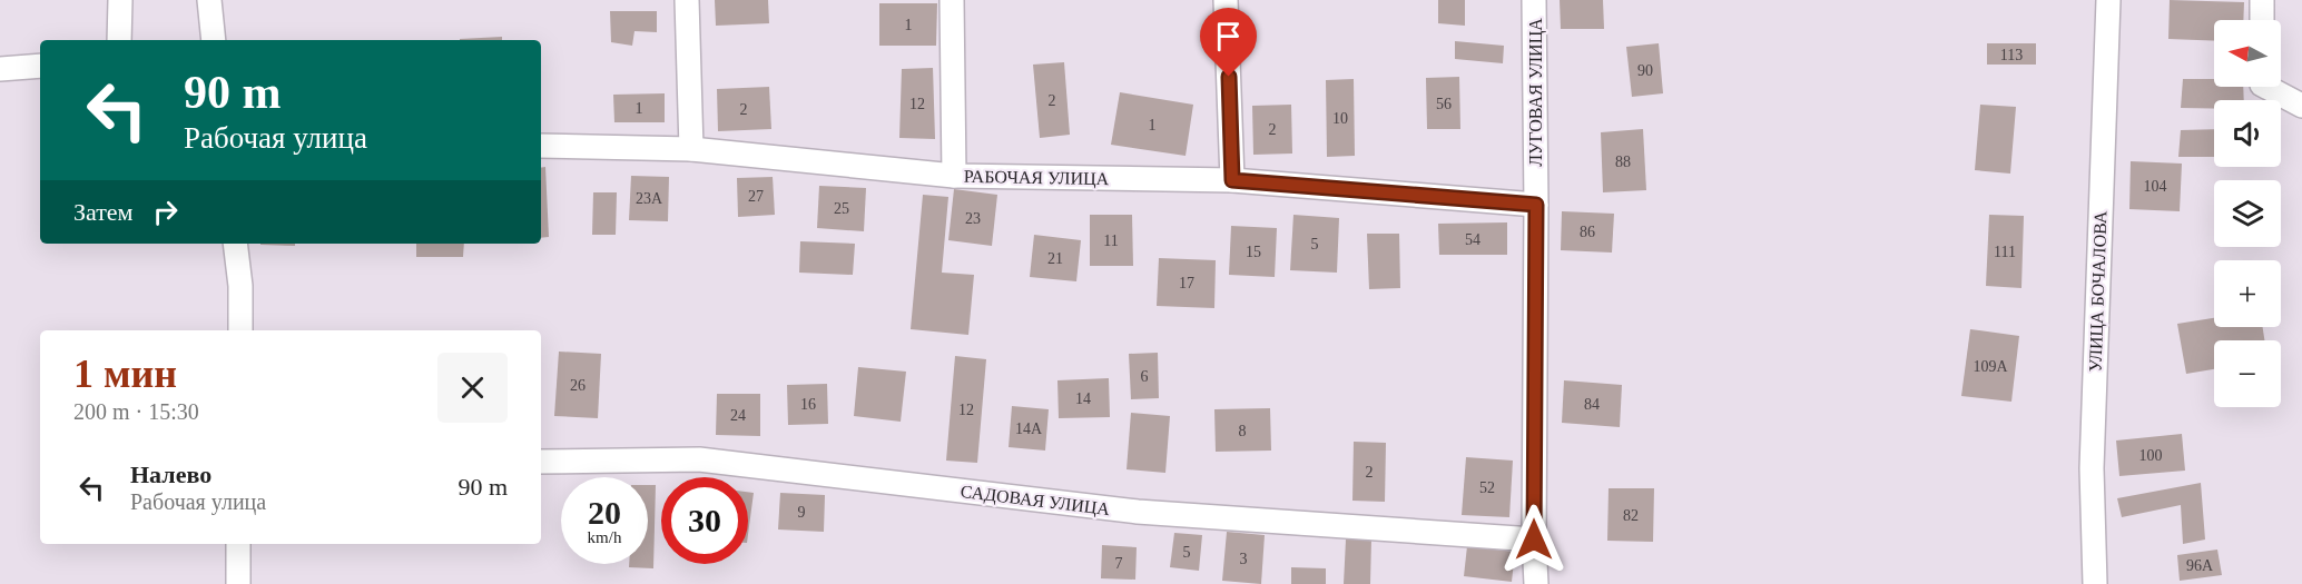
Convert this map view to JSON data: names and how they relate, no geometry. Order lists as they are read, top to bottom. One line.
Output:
{"streets":{"street":["ЛУГОВАЯ УЛИЦА","РАБОЧАЯ УЛИЦА","УЛИЦА БОЧАЛОВА","САДОВАЯ УЛИЦА"]},"crossings":[["ЛУГОВАЯ УЛИЦА","РАБОЧАЯ УЛИЦА"],["ЛУГОВАЯ УЛИЦА","САДОВАЯ УЛИЦА"]],"house_numbers":["1","113","90","2","12","56","1","2","10","1","2","88","104","27","23А","25","23","86","54","11","5","15","111","21","17","109А","6","26","14","16","84","12","24","14А","8","100","2","52","9","82","5","3","7","96А"],"north":"left","page":{"map_buttons":["+","−"],"turn":["90 m","Рабочая улица"],"then":"Затем","heading":["1 мин","200 m · 15:30"],"list":[{"name":"Налево","note":"Рабочая улица","value":"90 m"}],"speed":"20 km/h","limit":"30"}}
